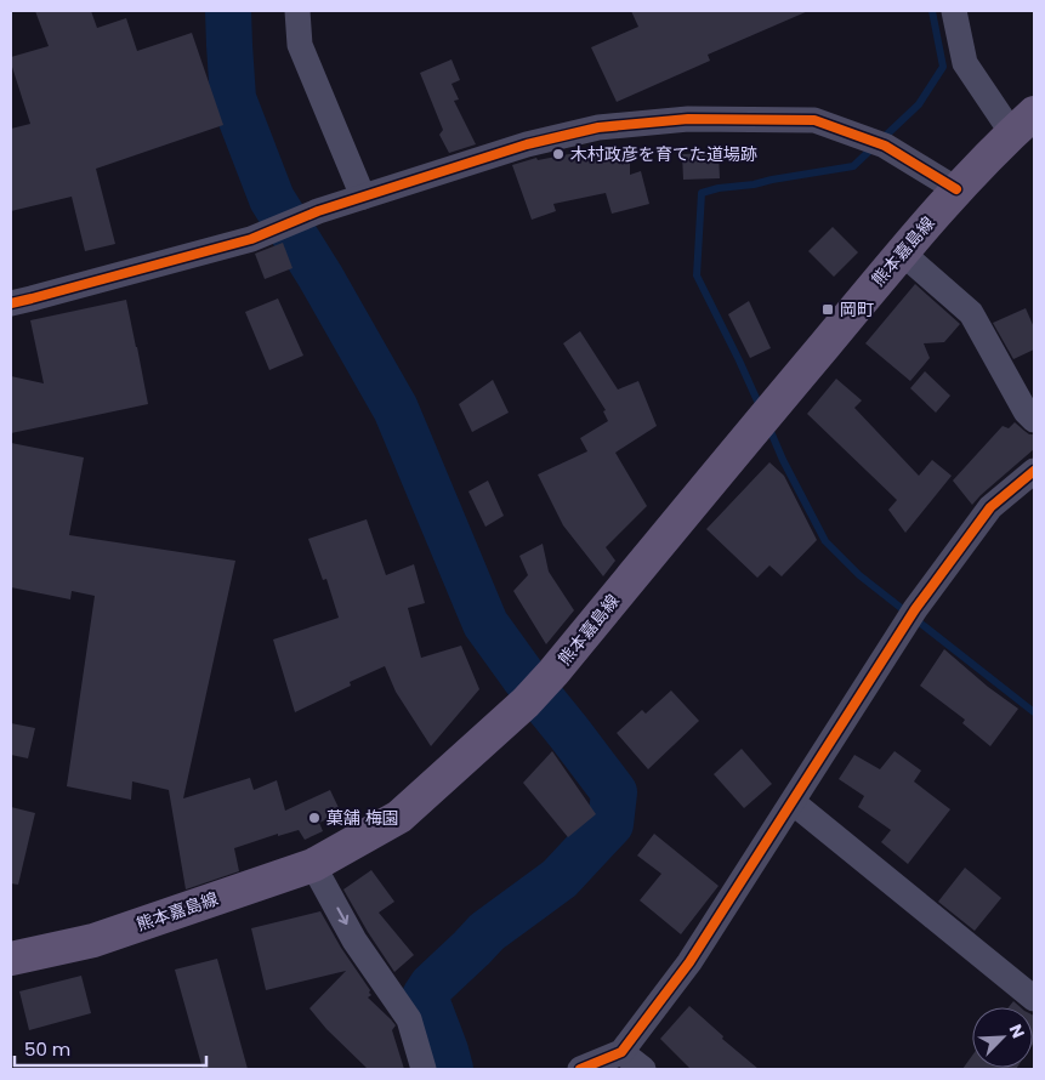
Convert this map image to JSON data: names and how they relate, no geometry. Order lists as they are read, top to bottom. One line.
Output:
{"streets":{"main road":["熊本嘉島線"]},"places":{"other":["木村政彦を育てた道場跡","菓舗 梅園"],"transit":["岡町"]},"scale_bar":"50 m","north":"top right"}
